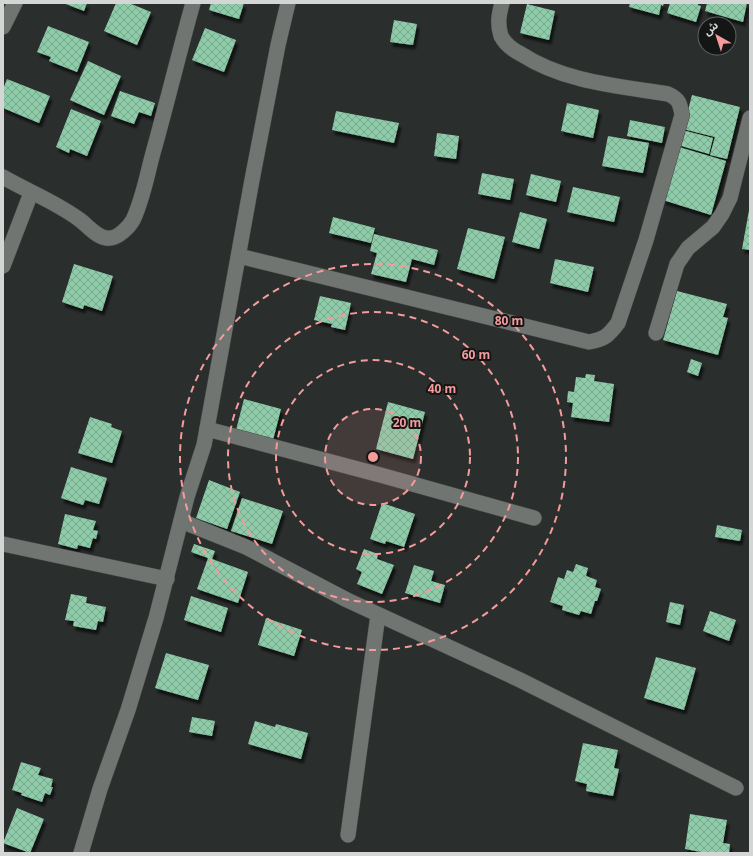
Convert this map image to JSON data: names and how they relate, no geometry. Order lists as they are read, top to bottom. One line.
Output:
{"north":"top left","rings":["80 m","60 m","40 m","20 m"]}
